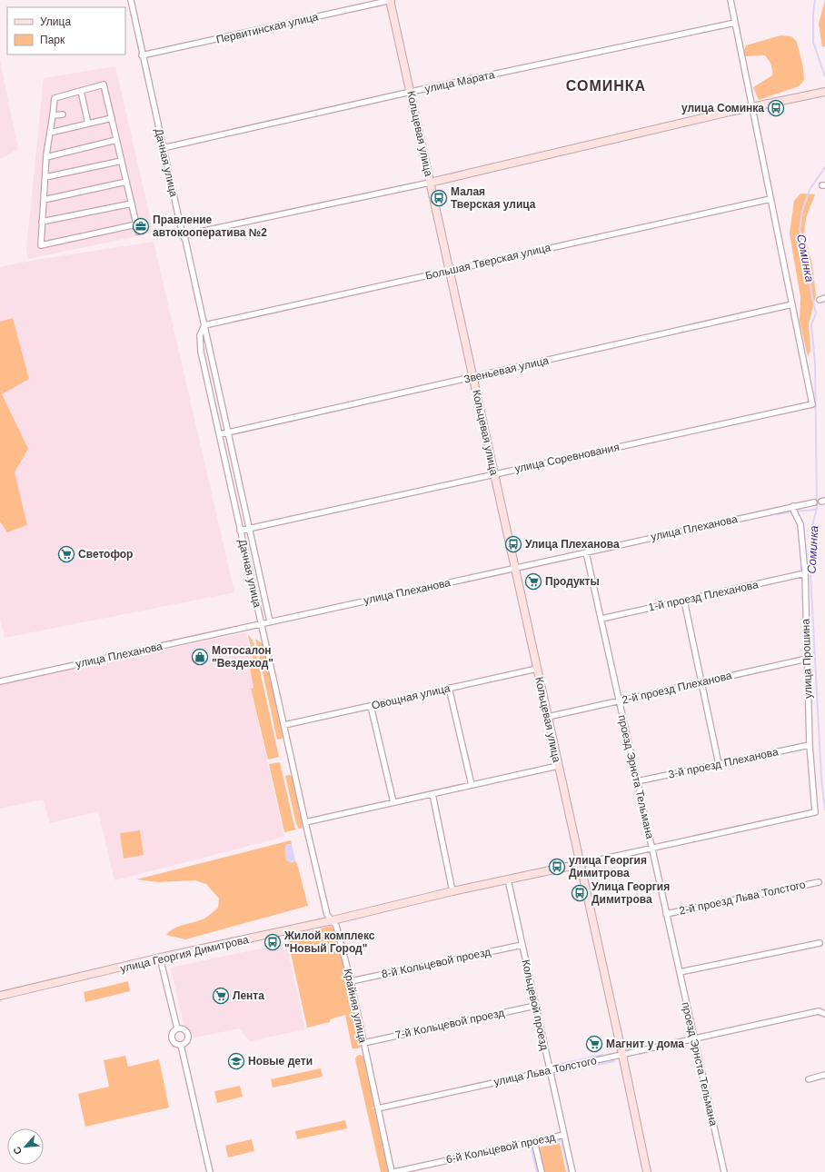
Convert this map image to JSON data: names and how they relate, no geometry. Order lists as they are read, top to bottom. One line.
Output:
{"streets":{"main road":["Кольцевая улица","улица Георгия Димитрова"],"street":["Первитинская улица","улица Марата","Дачная улица","Большая Тверская улица","Звеньевая улица","улица Соревнования","улица Плеханова","1-й проезд Плеханова","улица Прошина","2-й проезд Плеханова","Овощная улица","3-й проезд Плеханова","проезд Эрнста Тельмана","2-й проезд Льва Толстого","8-й Кольцевой проезд","Кольцевой проезд","Крайняя улица","7-й Кольцевой проезд","улица Льва Толстого","6-й Кольцевой проезд"]},"crossings":[["Первитинская улица","Кольцевая улица"],["Первитинская улица","Дачная улица"],["улица Марата","Кольцевая улица"],["улица Марата","Дачная улица"],["Кольцевая улица","Большая Тверская улица"],["Кольцевая улица","Звеньевая улица"],["Кольцевая улица","улица Соревнования"],["Кольцевая улица","улица Плеханова"],["Кольцевая улица","2-й проезд Плеханова"],["Кольцевая улица","Овощная улица"],["Кольцевая улица","улица Георгия Димитрова"],["Кольцевая улица","улица Льва Толстого"],["Дачная улица","Большая Тверская улица"],["Дачная улица","Звеньевая улица"],["Дачная улица","улица Соревнования"],["Дачная улица","улица Плеханова"],["Дачная улица","Овощная улица"],["Дачная улица","Крайняя улица"],["Звеньевая улица","улица Соревнования"],["улица Плеханова","улица Прошина"],["улица Плеханова","проезд Эрнста Тельмана"],["1-й проезд Плеханова","улица Прошина"],["1-й проезд Плеханова","проезд Эрнста Тельмана"],["улица Прошина","2-й проезд Плеханова"],["улица Прошина","3-й проезд Плеханова"],["улица Прошина","улица Георгия Димитрова"],["2-й проезд Плеханова","проезд Эрнста Тельмана"],["3-й проезд Плеханова","проезд Эрнста Тельмана"],["проезд Эрнста Тельмана","2-й проезд Льва Толстого"],["проезд Эрнста Тельмана","улица Георгия Димитрова"],["проезд Эрнста Тельмана","улица Льва Толстого"],["улица Георгия Димитрова","Кольцевой проезд"],["улица Георгия Димитрова","Крайняя улица"],["8-й Кольцевой проезд","Кольцевой проезд"],["8-й Кольцевой проезд","Крайняя улица"],["Кольцевой проезд","7-й Кольцевой проезд"],["Кольцевой проезд","улица Льва Толстого"],["Кольцевой проезд","6-й Кольцевой проезд"],["Крайняя улица","7-й Кольцевой проезд"],["Крайняя улица","улица Льва Толстого"],["Крайняя улица","6-й Кольцевой проезд"]],"districts":["СОМИНКА"],"water":["Соминка"],"places":{"bus stop":["улица Соминка","Малая Тверская улица","Улица Плеханова","улица Георгия Димитрова","Улица Георгия Димитрова","Жилой комплекс \"Новый Город\""],"office":["Правление автокооператива №2"],"supermarket":["Светофор","Продукты","Лента","Магнит у дома"],"shop":["Мотосалон \"Вездеход\""],"school or university":["Новые дети"]},"legend":["Улица","Парк"],"north":"bottom left"}
